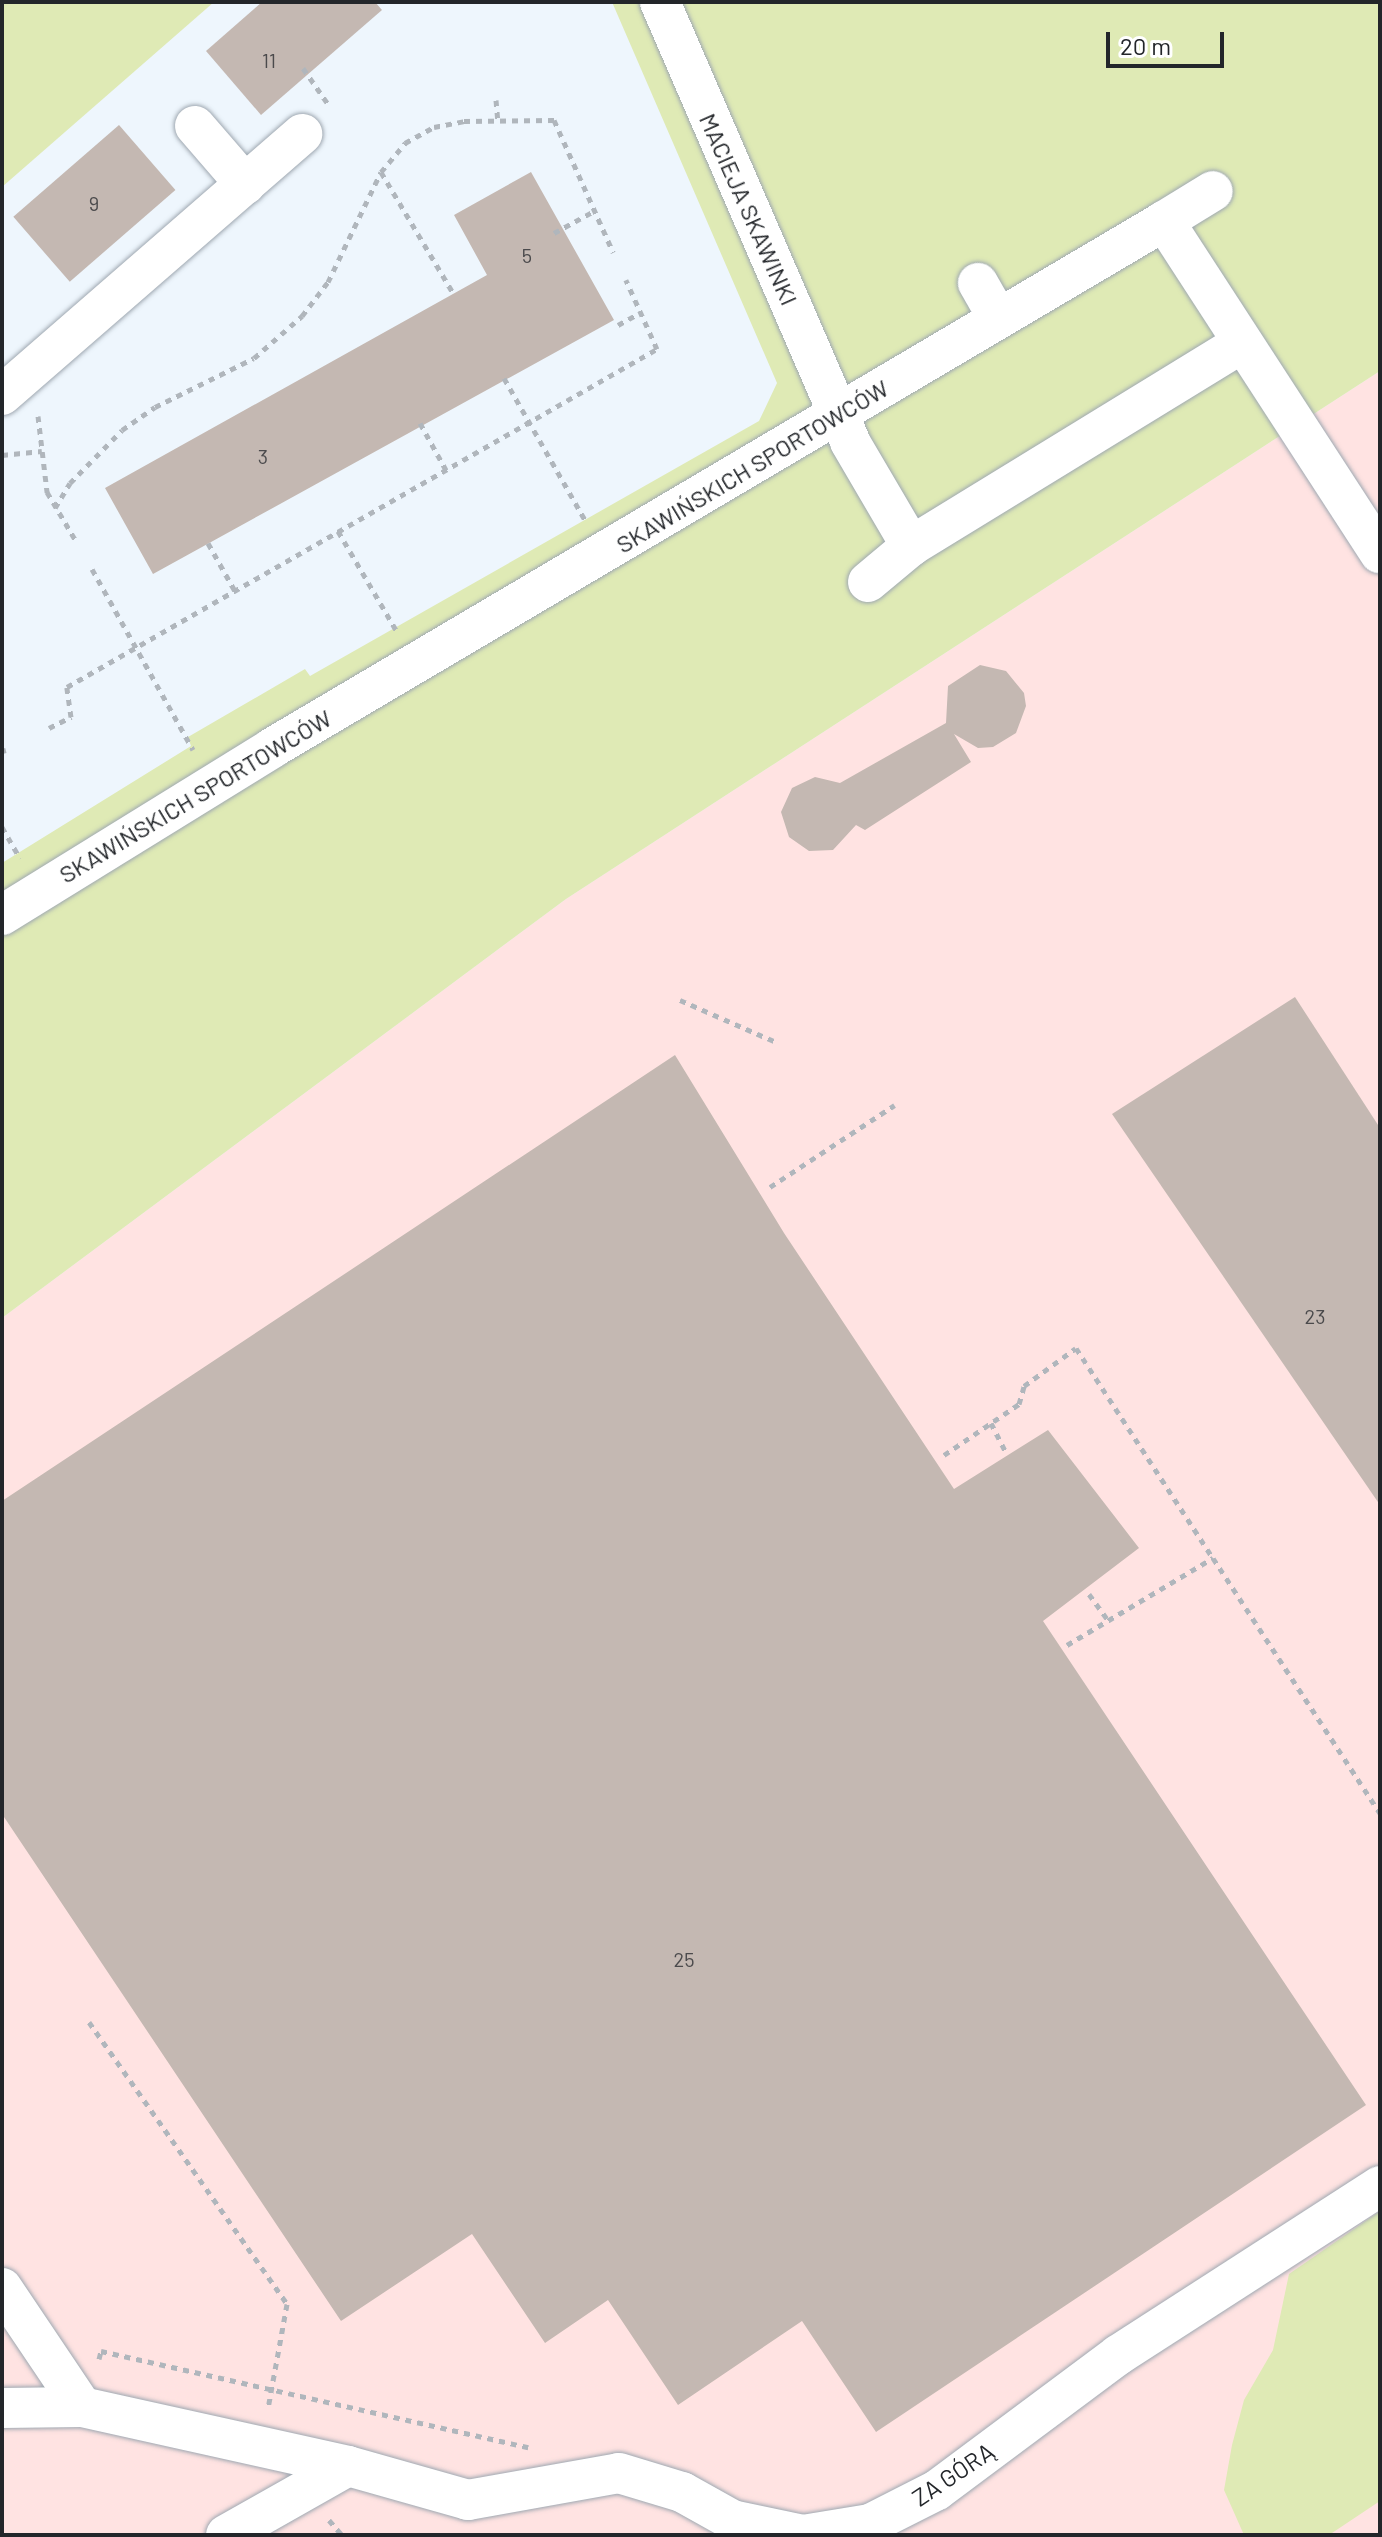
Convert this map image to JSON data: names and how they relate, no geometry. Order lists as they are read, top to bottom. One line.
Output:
{"streets":{"street":["MACIEJA SKAWINKI","SKAWIŃSKICH SPORTOWCÓW","ZA GÓRĄ"]},"crossings":[["MACIEJA SKAWINKI","SKAWIŃSKICH SPORTOWCÓW"]],"house_numbers":["11","9","5","3","23","25"],"scale_bar":"20 m"}
